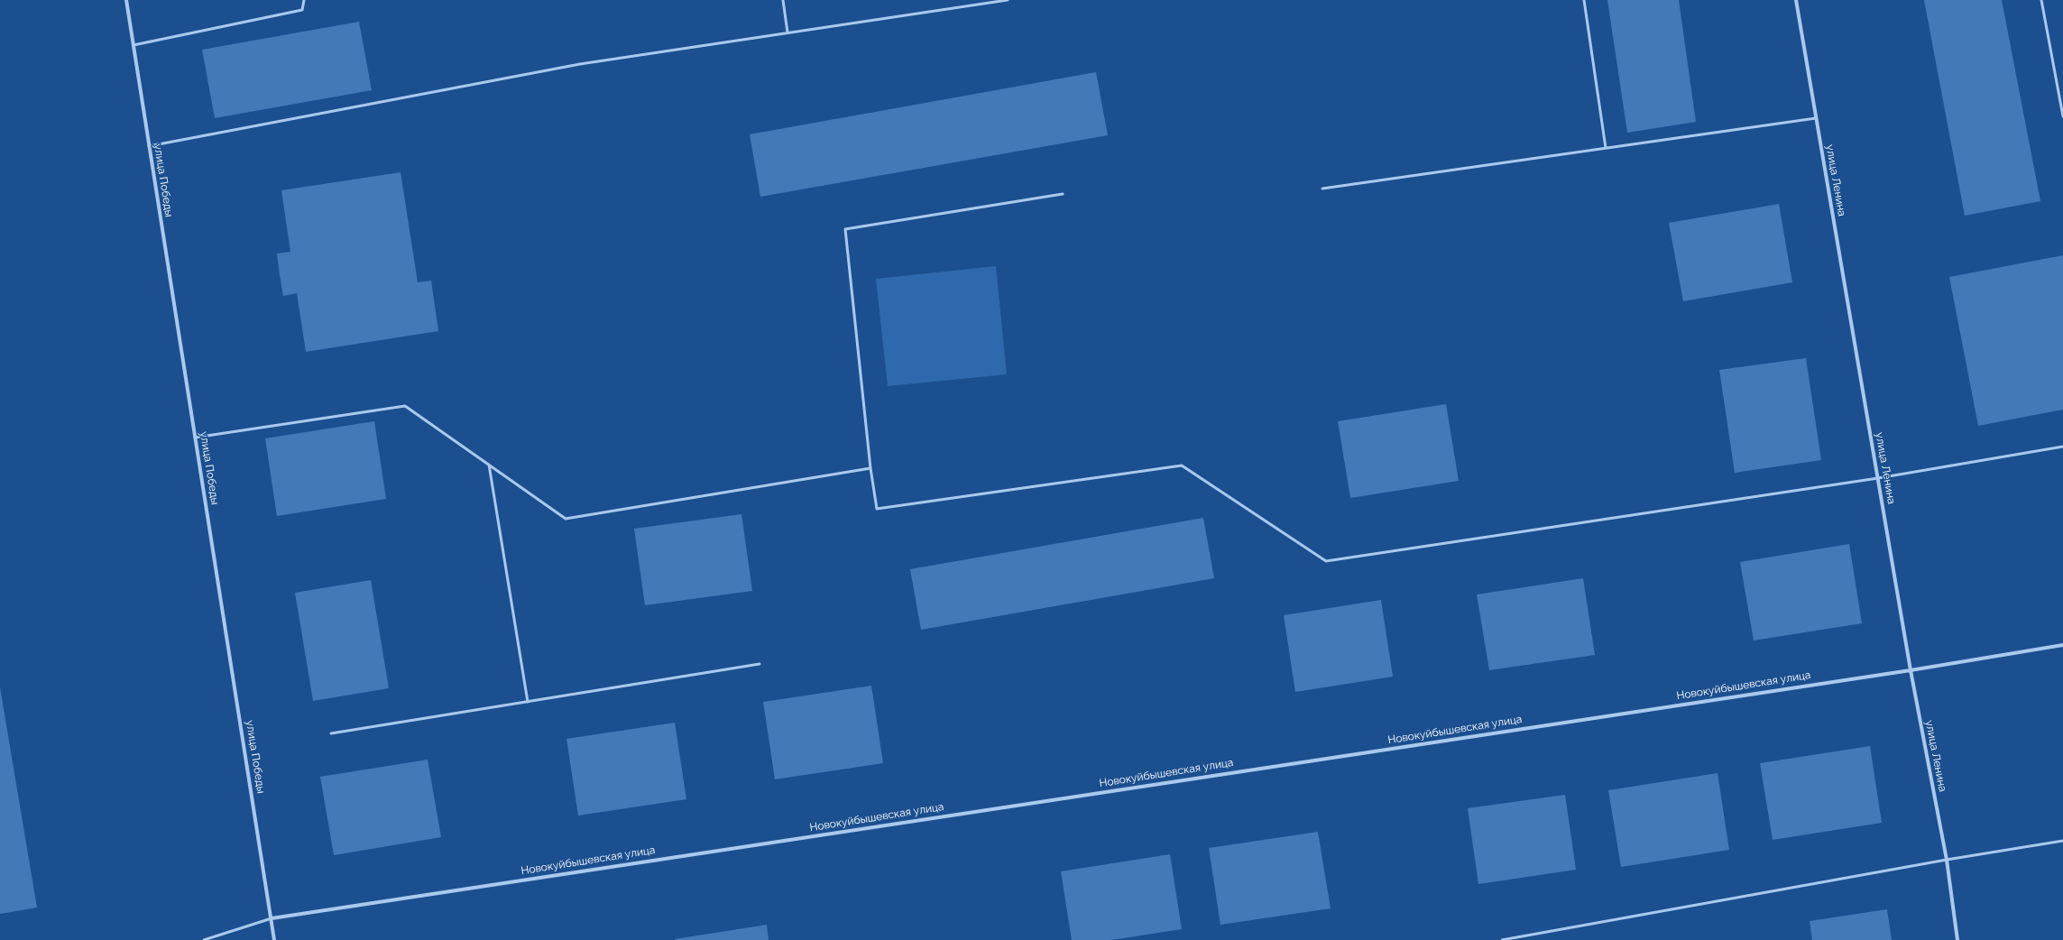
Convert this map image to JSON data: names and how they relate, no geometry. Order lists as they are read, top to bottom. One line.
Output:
{"streets":{"street":["улица Победы","улица Ленина","Новокуйбышевская улица"]},"crossings":[["улица Победы","Новокуйбышевская улица"],["улица Ленина","Новокуйбышевская улица"]]}
